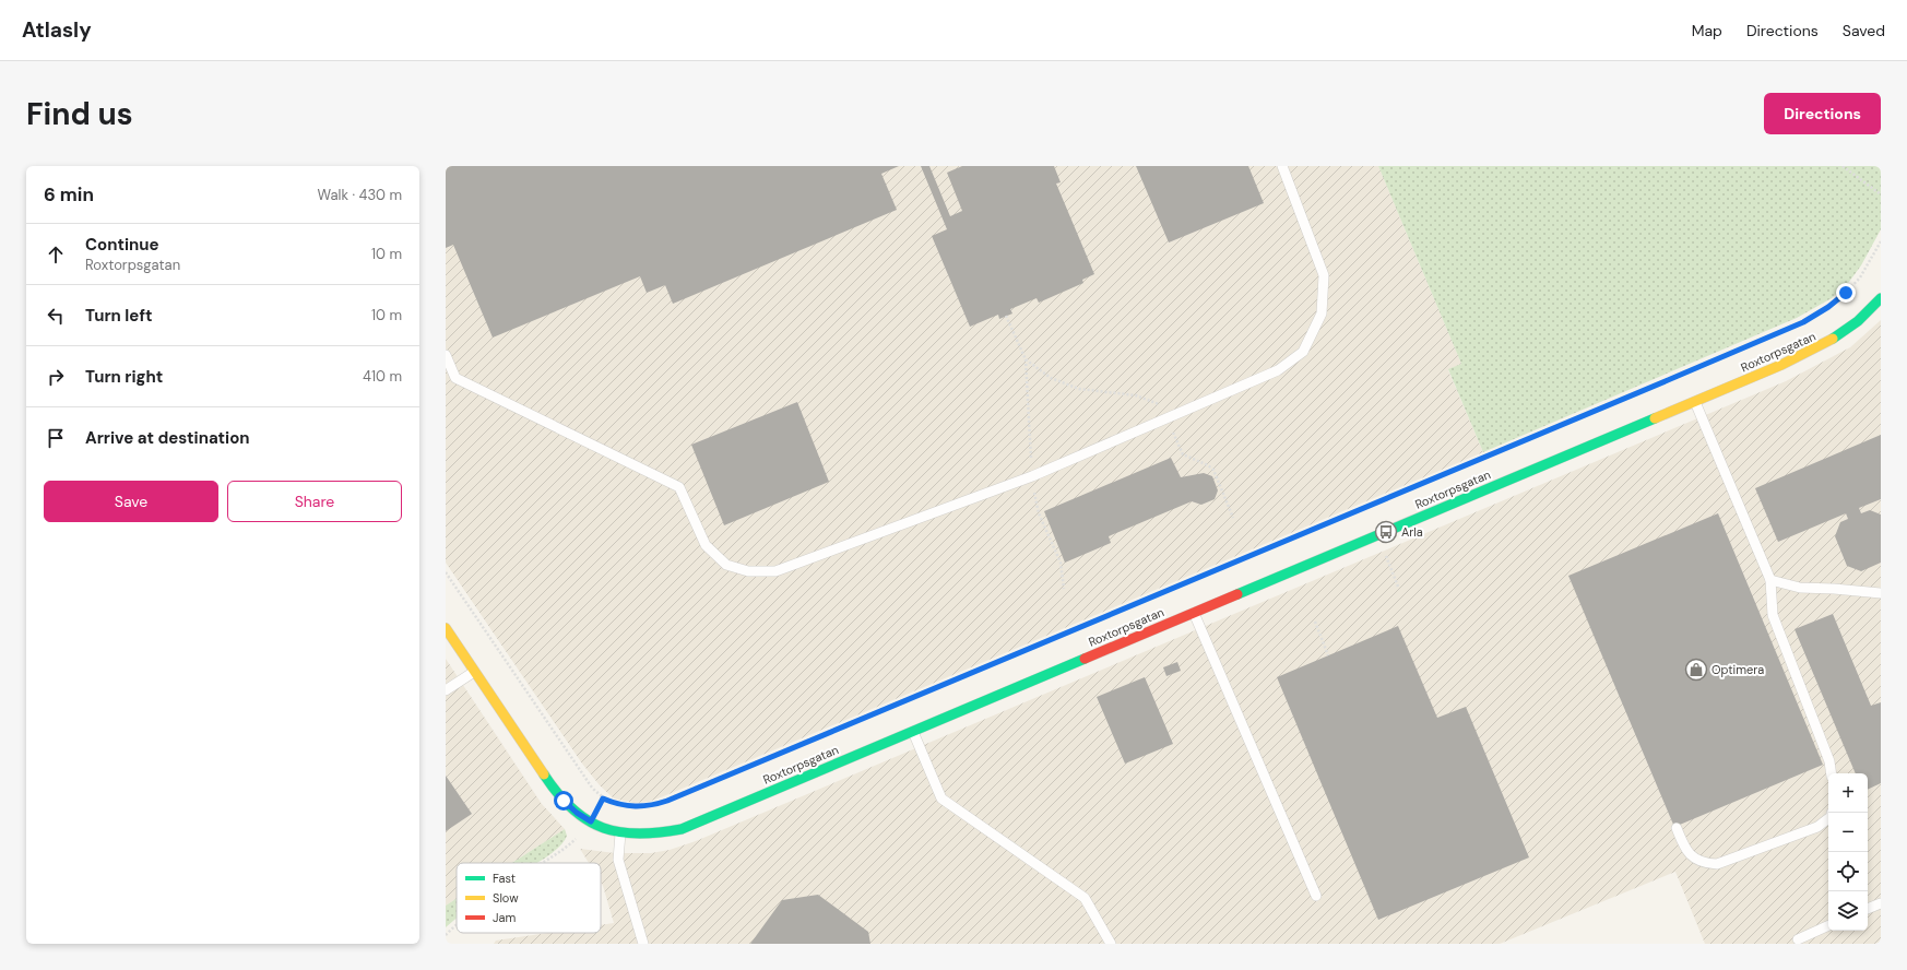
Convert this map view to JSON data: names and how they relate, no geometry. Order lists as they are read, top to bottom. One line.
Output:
{"streets":{"street":["Roxtorpsgatan"]},"places":{"bus stop":["Arla"],"shop":["Optimera"]},"legend":["Fast","Slow","Jam"],"page":{"header":"Atlasly","nav":["Map","Directions","Saved"],"buttons":["Directions",["Save","Share"]],"title":"Find us","heading":["6 min","Walk · 430 m"],"list":[["Continue","Roxtorpsgatan","10 m"],["Turn left","10 m"],["Turn right","410 m"],"Arrive at destination"],"map_buttons":["+","−"]}}
